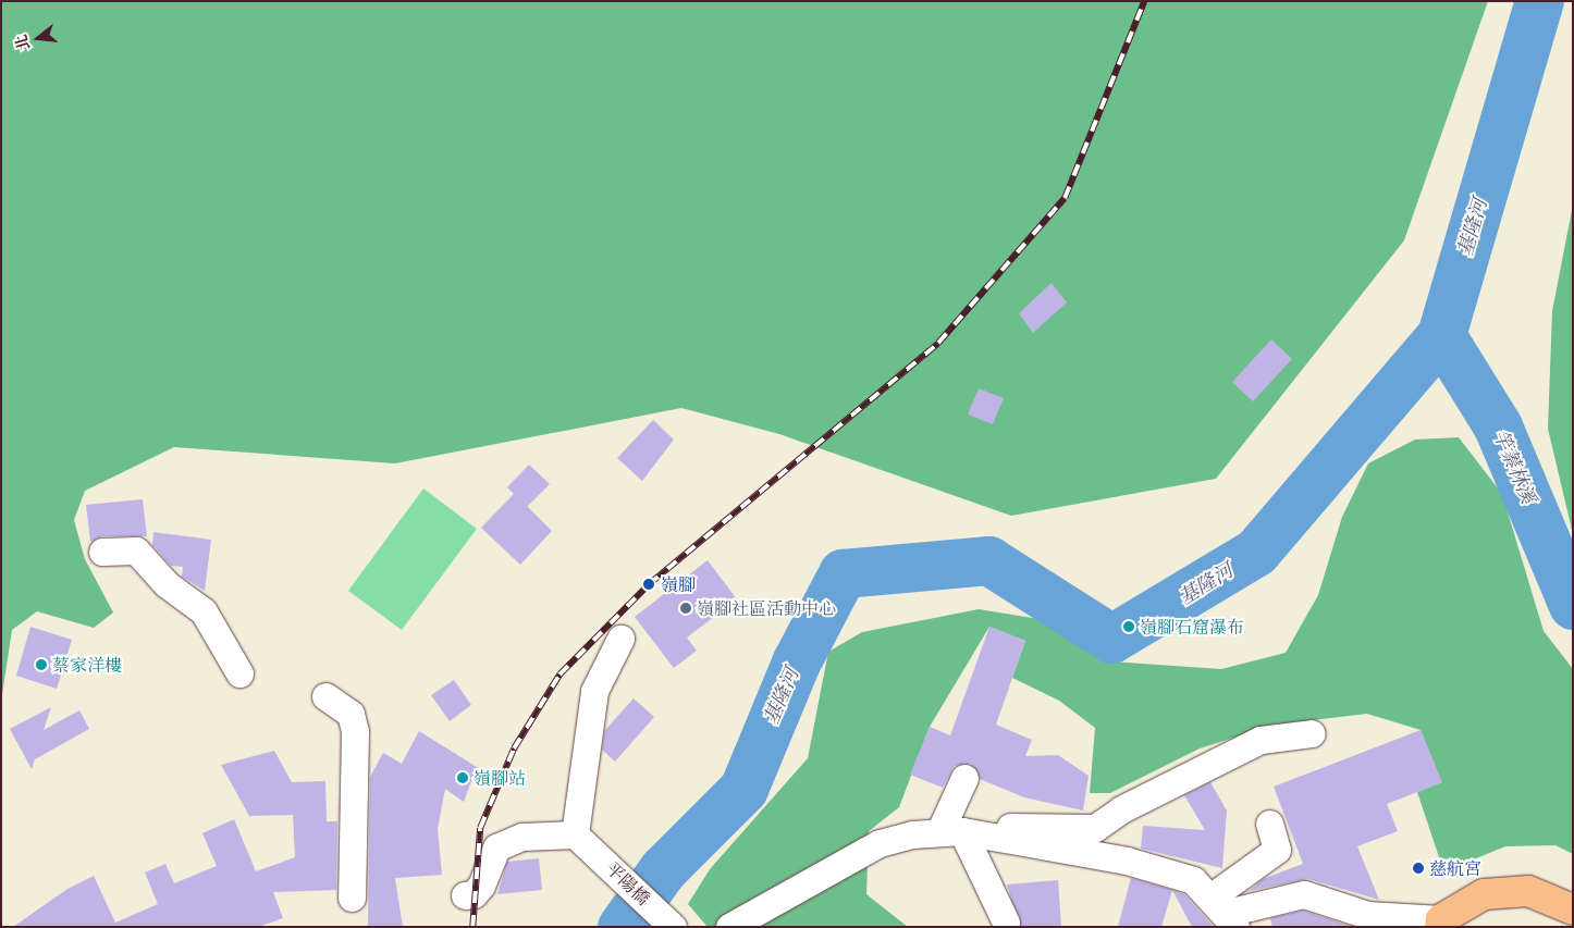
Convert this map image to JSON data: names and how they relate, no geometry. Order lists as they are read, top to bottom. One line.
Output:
{"streets":{"street":["平陽橋"]},"water":["基隆河","竿蓁林溪"],"places":["嶺腳","嶺腳社區活動中心","嶺腳石窟瀑布","蔡家洋樓","嶺腳站","慈航宮"],"north":"left"}
